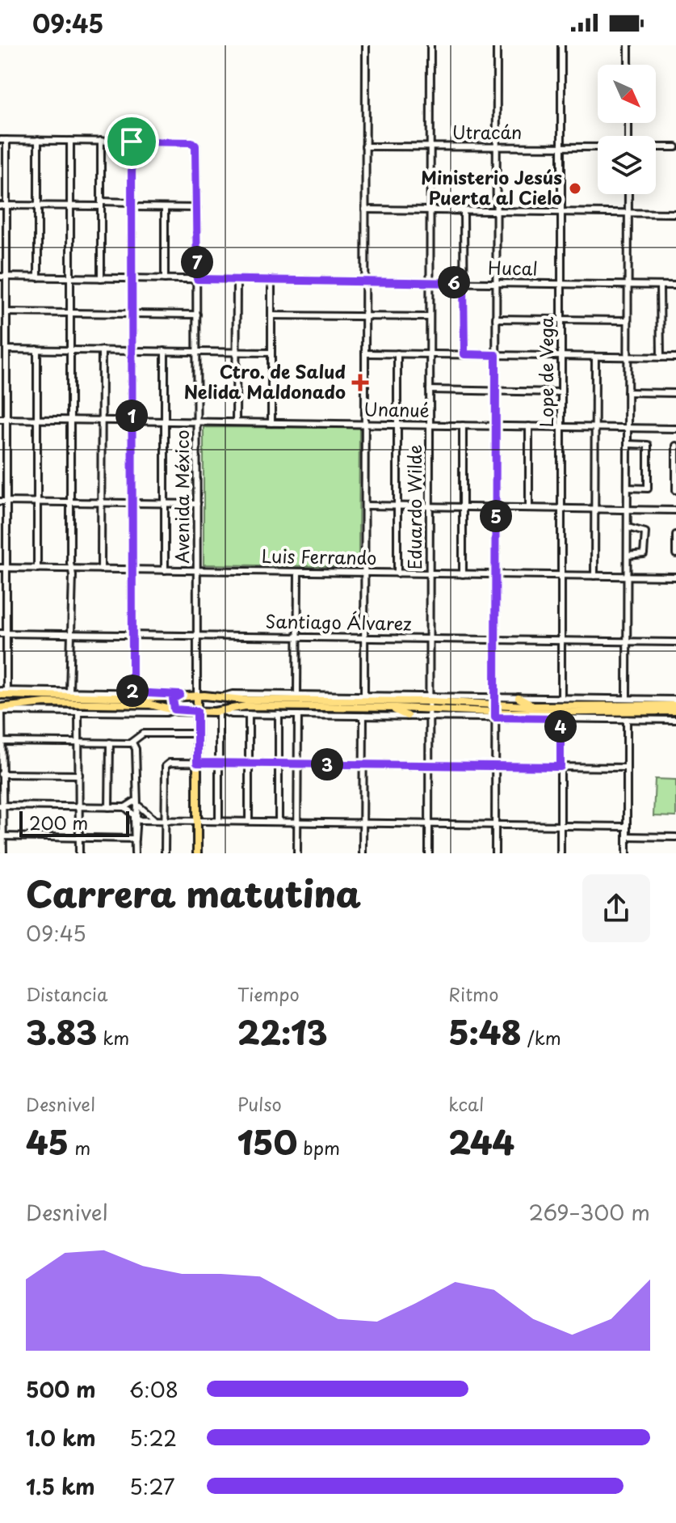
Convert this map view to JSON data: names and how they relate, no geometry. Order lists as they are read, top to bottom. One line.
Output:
{"streets":{"main road":["Avenida México"],"street":["Utracán","Hucal","Lope de Vega","Unanué","Eduardo Wilde","Luis Ferrando","Santiago Álvarez"]},"crossings":[["Utracán","Lope de Vega"],["Utracán","Eduardo Wilde"],["Hucal","Lope de Vega"],["Hucal","Avenida México"],["Hucal","Eduardo Wilde"],["Lope de Vega","Unanué"],["Lope de Vega","Luis Ferrando"],["Lope de Vega","Santiago Álvarez"],["Unanué","Avenida México"],["Unanué","Eduardo Wilde"],["Avenida México","Luis Ferrando"],["Avenida México","Santiago Álvarez"],["Eduardo Wilde","Luis Ferrando"],["Eduardo Wilde","Santiago Álvarez"]],"places":{"other":["Ministerio Jesús Puerta al Cielo"],"health":["Ctro. de Salud Nelida Maldonado"]},"scale_bar":"200 m","north":"bottom right","page":{"status":"09:45","pins":["7","6","1","5","2","4","3"],"scale":"200 m","heading":["Carrera matutina","09:45"],"stats":[["Distancia","3.83 km"],["Tiempo","22:13"],["Ritmo","5:48 /km"],["Desnivel","45 m"],["Pulso","150 bpm"],["kcal","244"]],"chart":["Desnivel","269–300 m"],"list":[{"name":"500 m","note":"6:08"},{"name":"1.0 km","note":"5:22"},{"name":"1.5 km","note":"5:27"}]}}
